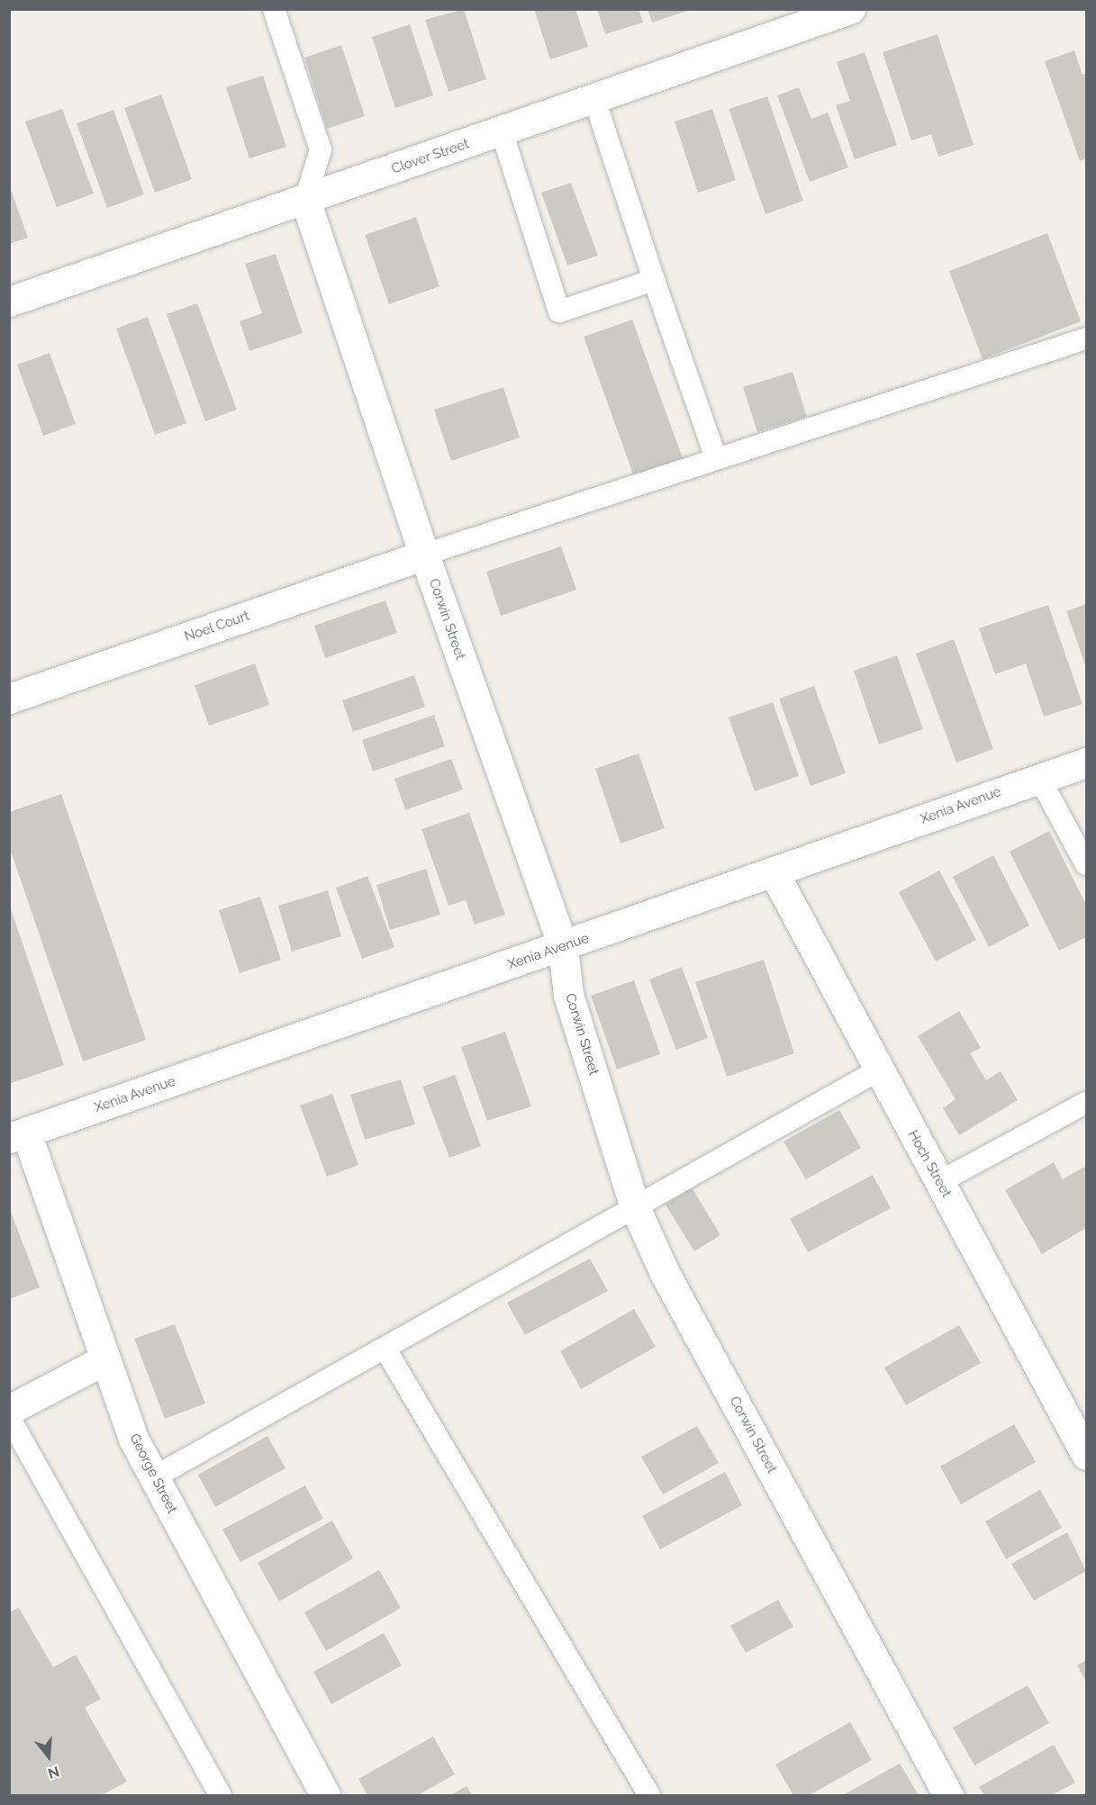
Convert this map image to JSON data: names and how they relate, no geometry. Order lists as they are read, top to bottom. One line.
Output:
{"streets":{"street":["Clover Street","Corwin Street","Noel Court","Xenia Avenue","Hoch Street","George Street"]},"crossings":[["Clover Street","Corwin Street"],["Corwin Street","Noel Court"],["Corwin Street","Xenia Avenue"],["Xenia Avenue","Hoch Street"],["Xenia Avenue","George Street"]],"north":"bottom"}
